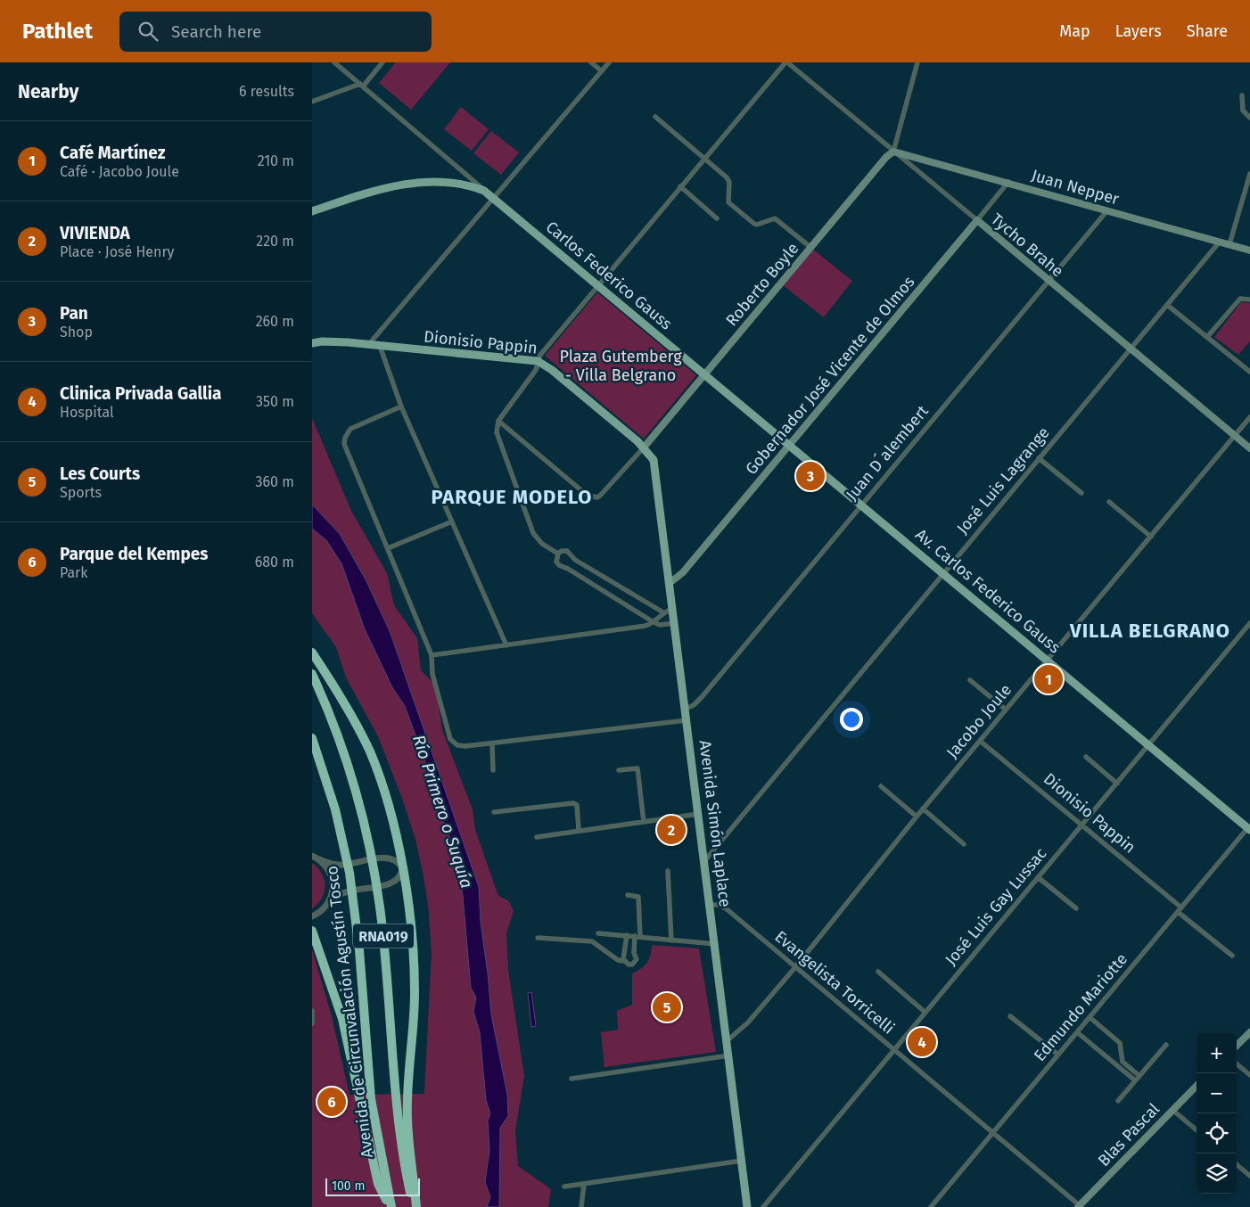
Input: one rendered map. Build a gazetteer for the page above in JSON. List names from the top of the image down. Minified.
{"streets":{"highway":["RNA019","Avenida de Circunvalación Agustín Tosco"],"main road":["Juan Nepper","Tycho Brahe","Carlos Federico Gauss","Roberto Boyle","Dionisio Pappin","Gobernador José Vicente de Olmos","Av. Carlos Federico Gauss","Avenida Simón Laplace","Blas Pascal"],"street":["Juan D´alembert","José Luis Lagrange","Jacobo Joule","José Luis Gay Lussac","Evangelista Torricelli","Edmundo Mariotte"]},"crossings":[["Juan Nepper","Tycho Brahe"],["Juan Nepper","Roberto Boyle"],["Juan Nepper","Gobernador José Vicente de Olmos"],["Juan Nepper","Juan D´alembert"],["Juan Nepper","José Luis Lagrange"],["Tycho Brahe","Roberto Boyle"],["Tycho Brahe","Gobernador José Vicente de Olmos"],["Tycho Brahe","Juan D´alembert"],["Tycho Brahe","José Luis Lagrange"],["Tycho Brahe","Jacobo Joule"],["Carlos Federico Gauss","Roberto Boyle"],["Carlos Federico Gauss","Gobernador José Vicente de Olmos"],["Carlos Federico Gauss","Av. Carlos Federico Gauss"],["Roberto Boyle","Dionisio Pappin"],["Roberto Boyle","Avenida Simón Laplace"],["Dionisio Pappin","Jacobo Joule"],["Dionisio Pappin","Avenida Simón Laplace"],["Dionisio Pappin","José Luis Gay Lussac"],["Dionisio Pappin","Edmundo Mariotte"],["Gobernador José Vicente de Olmos","Av. Carlos Federico Gauss"],["Gobernador José Vicente de Olmos","Avenida Simón Laplace"],["Juan D´alembert","Av. Carlos Federico Gauss"],["Juan D´alembert","Avenida Simón Laplace"],["José Luis Lagrange","Av. Carlos Federico Gauss"],["José Luis Lagrange","Avenida Simón Laplace"],["Av. Carlos Federico Gauss","Jacobo Joule"],["Av. Carlos Federico Gauss","José Luis Gay Lussac"],["Av. Carlos Federico Gauss","Edmundo Mariotte"],["Jacobo Joule","Avenida Simón Laplace"],["Jacobo Joule","Evangelista Torricelli"],["Avenida Simón Laplace","Evangelista Torricelli"],["José Luis Gay Lussac","Evangelista Torricelli"],["Evangelista Torricelli","Edmundo Mariotte"],["Evangelista Torricelli","Blas Pascal"]],"districts":["PARQUE MODELO","VILLA BELGRANO"],"water":["Río Primero o Suquía"],"parks":["Plaza Gutemberg - Villa Belgrano"],"scale_bar":"100 m","page":{"header":"Pathlet","search":"Search here","nav":["Map","Layers","Share"],"heading":["Nearby","6 results"],"list":[{"mark":"1","name":"Café Martínez","note":"Café · Jacobo Joule","value":"210 m"},{"mark":"2","name":"VIVIENDA","note":"Place · José Henry","value":"220 m"},{"mark":"3","name":"Pan","note":"Shop","value":"260 m"},{"mark":"4","name":"Clinica Privada Gallia","note":"Hospital","value":"350 m"},{"mark":"5","name":"Les Courts","note":"Sports","value":"360 m"},{"mark":"6","name":"Parque del Kempes","note":"Park","value":"680 m"}],"pins":["3","1","2","5","4","6"],"map_buttons":["+","−"],"scale":"100 m"}}
